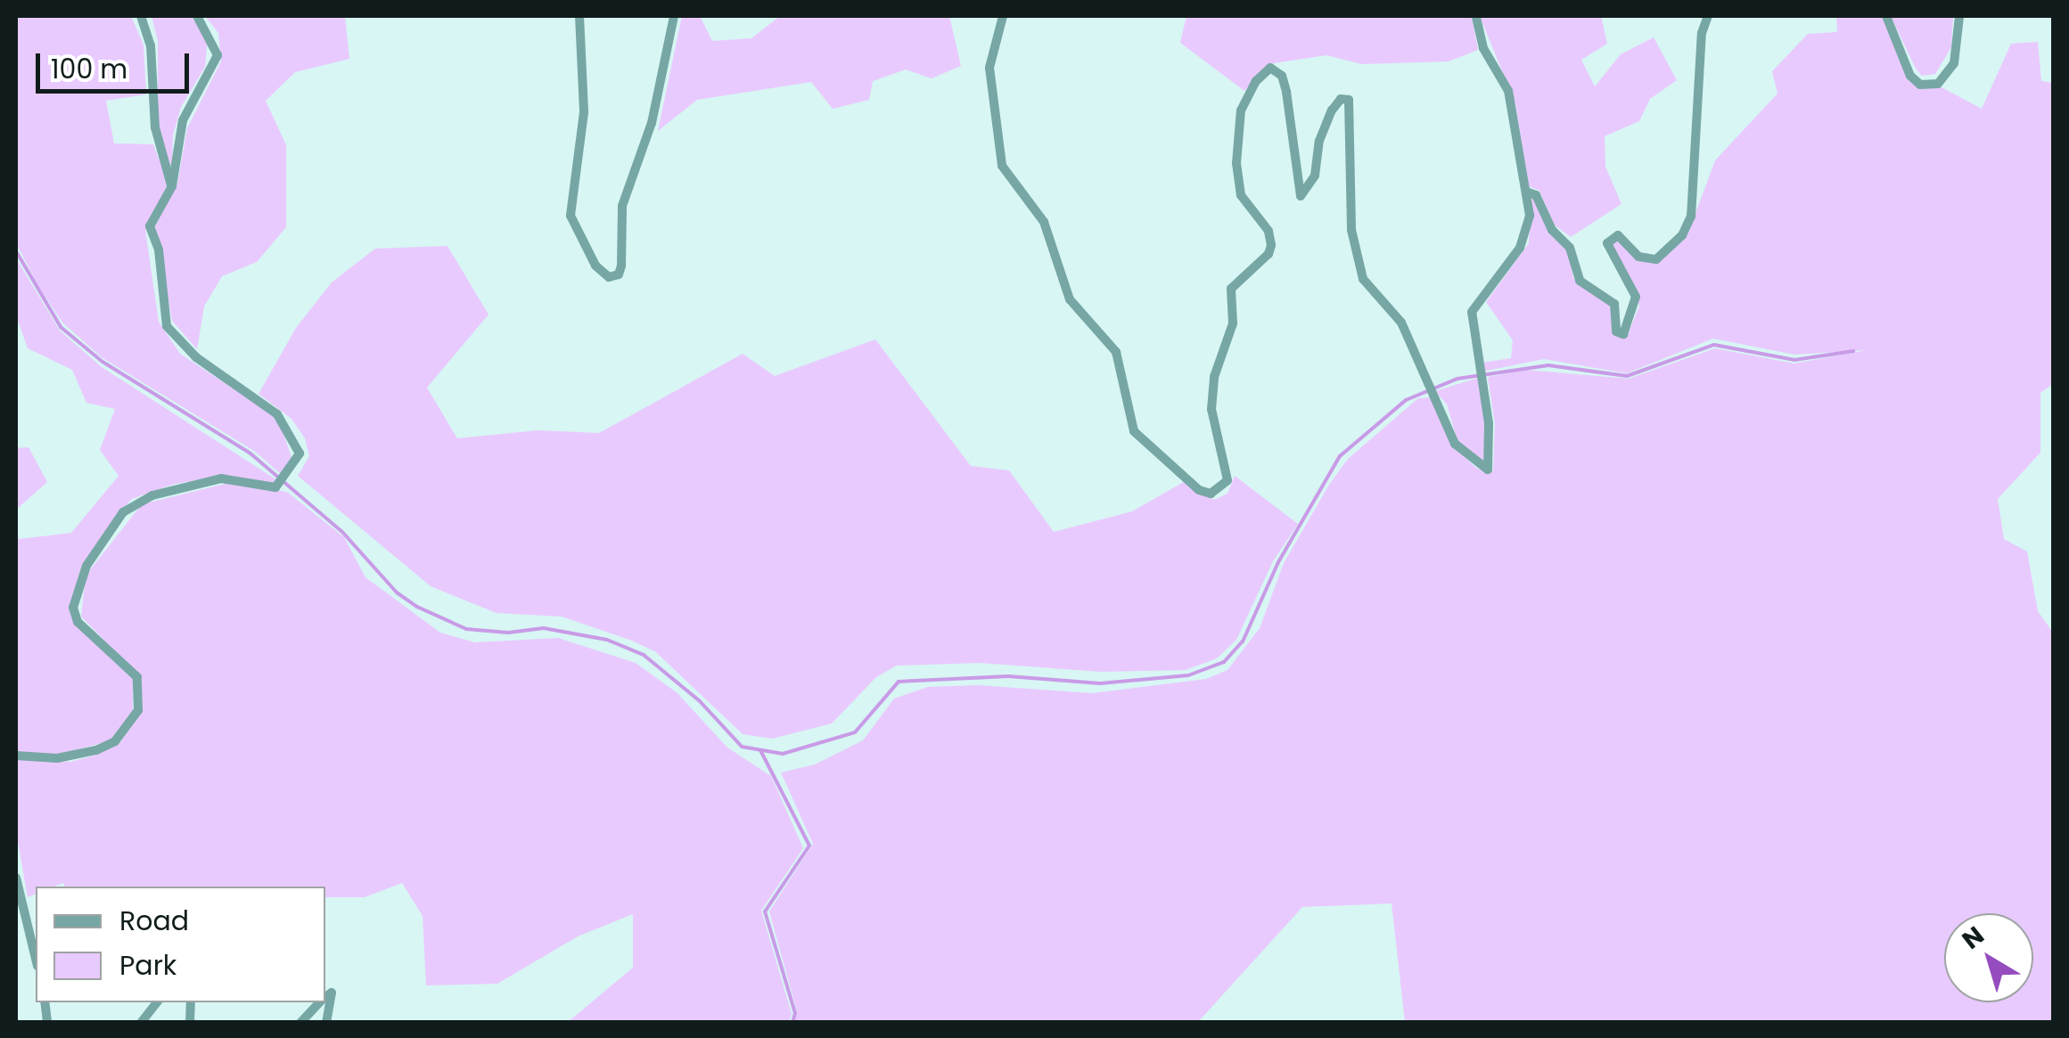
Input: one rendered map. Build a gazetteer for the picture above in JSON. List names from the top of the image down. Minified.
{"legend":["Road","Park"],"scale_bar":"100 m","north":"top left"}
